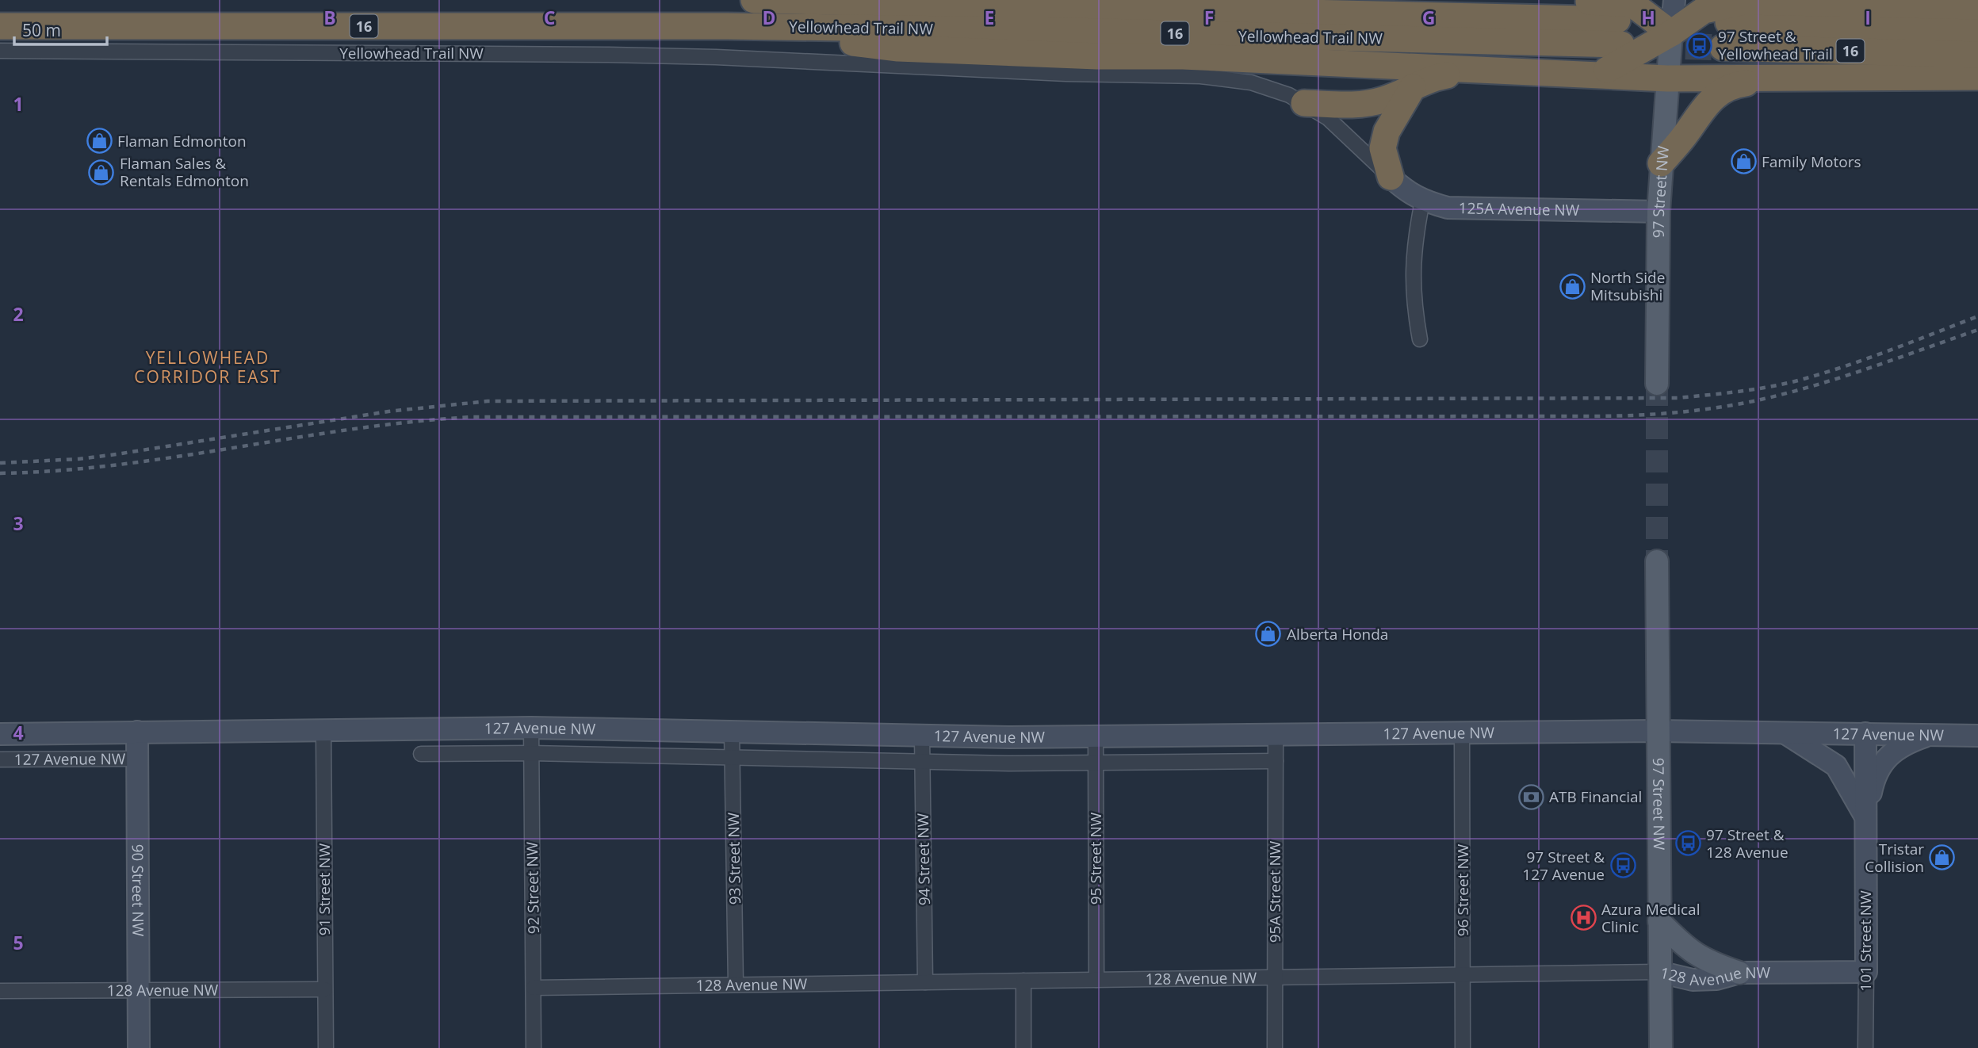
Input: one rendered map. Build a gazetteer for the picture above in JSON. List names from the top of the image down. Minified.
{"streets":{"highway":["16","Yellowhead Trail NW"],"main road":["97 Street NW","125A Avenue NW","127 Avenue NW","90 Street NW","101 Street NW","128 Avenue NW"],"street":["93 Street NW","95 Street NW","94 Street NW","92 Street NW","91 Street NW","96 Street NW","95A Street NW"]},"crossings":[["Yellowhead Trail NW","125A Avenue NW"],["97 Street NW","125A Avenue NW"],["97 Street NW","127 Avenue NW"],["97 Street NW","128 Avenue NW"],["127 Avenue NW","93 Street NW"],["127 Avenue NW","95 Street NW"],["127 Avenue NW","94 Street NW"],["127 Avenue NW","92 Street NW"],["127 Avenue NW","91 Street NW"],["127 Avenue NW","90 Street NW"],["127 Avenue NW","96 Street NW"],["127 Avenue NW","95A Street NW"],["127 Avenue NW","101 Street NW"],["93 Street NW","128 Avenue NW"],["95 Street NW","128 Avenue NW"],["94 Street NW","128 Avenue NW"],["92 Street NW","128 Avenue NW"],["91 Street NW","128 Avenue NW"],["90 Street NW","128 Avenue NW"],["96 Street NW","128 Avenue NW"],["95A Street NW","128 Avenue NW"],["101 Street NW","128 Avenue NW"]],"districts":["YELLOWHEAD CORRIDOR EAST"],"places":{"bus stop":["97 Street & Yellowhead Trail","97 Street & 128 Avenue","97 Street & 127 Avenue"],"shop":["Flaman Edmonton","Family Motors","Flaman Sales & Rentals Edmonton","North Side Mitsubishi","Alberta Honda","Tristar Collision"],"bank":["ATB Financial"],"hospital":["Azura Medical Clinic"]},"scale_bar":"50 m","grid":{"columns":["B","C","D","E","F","G","H","I"],"rows":["1","2","3","4","5"]}}
